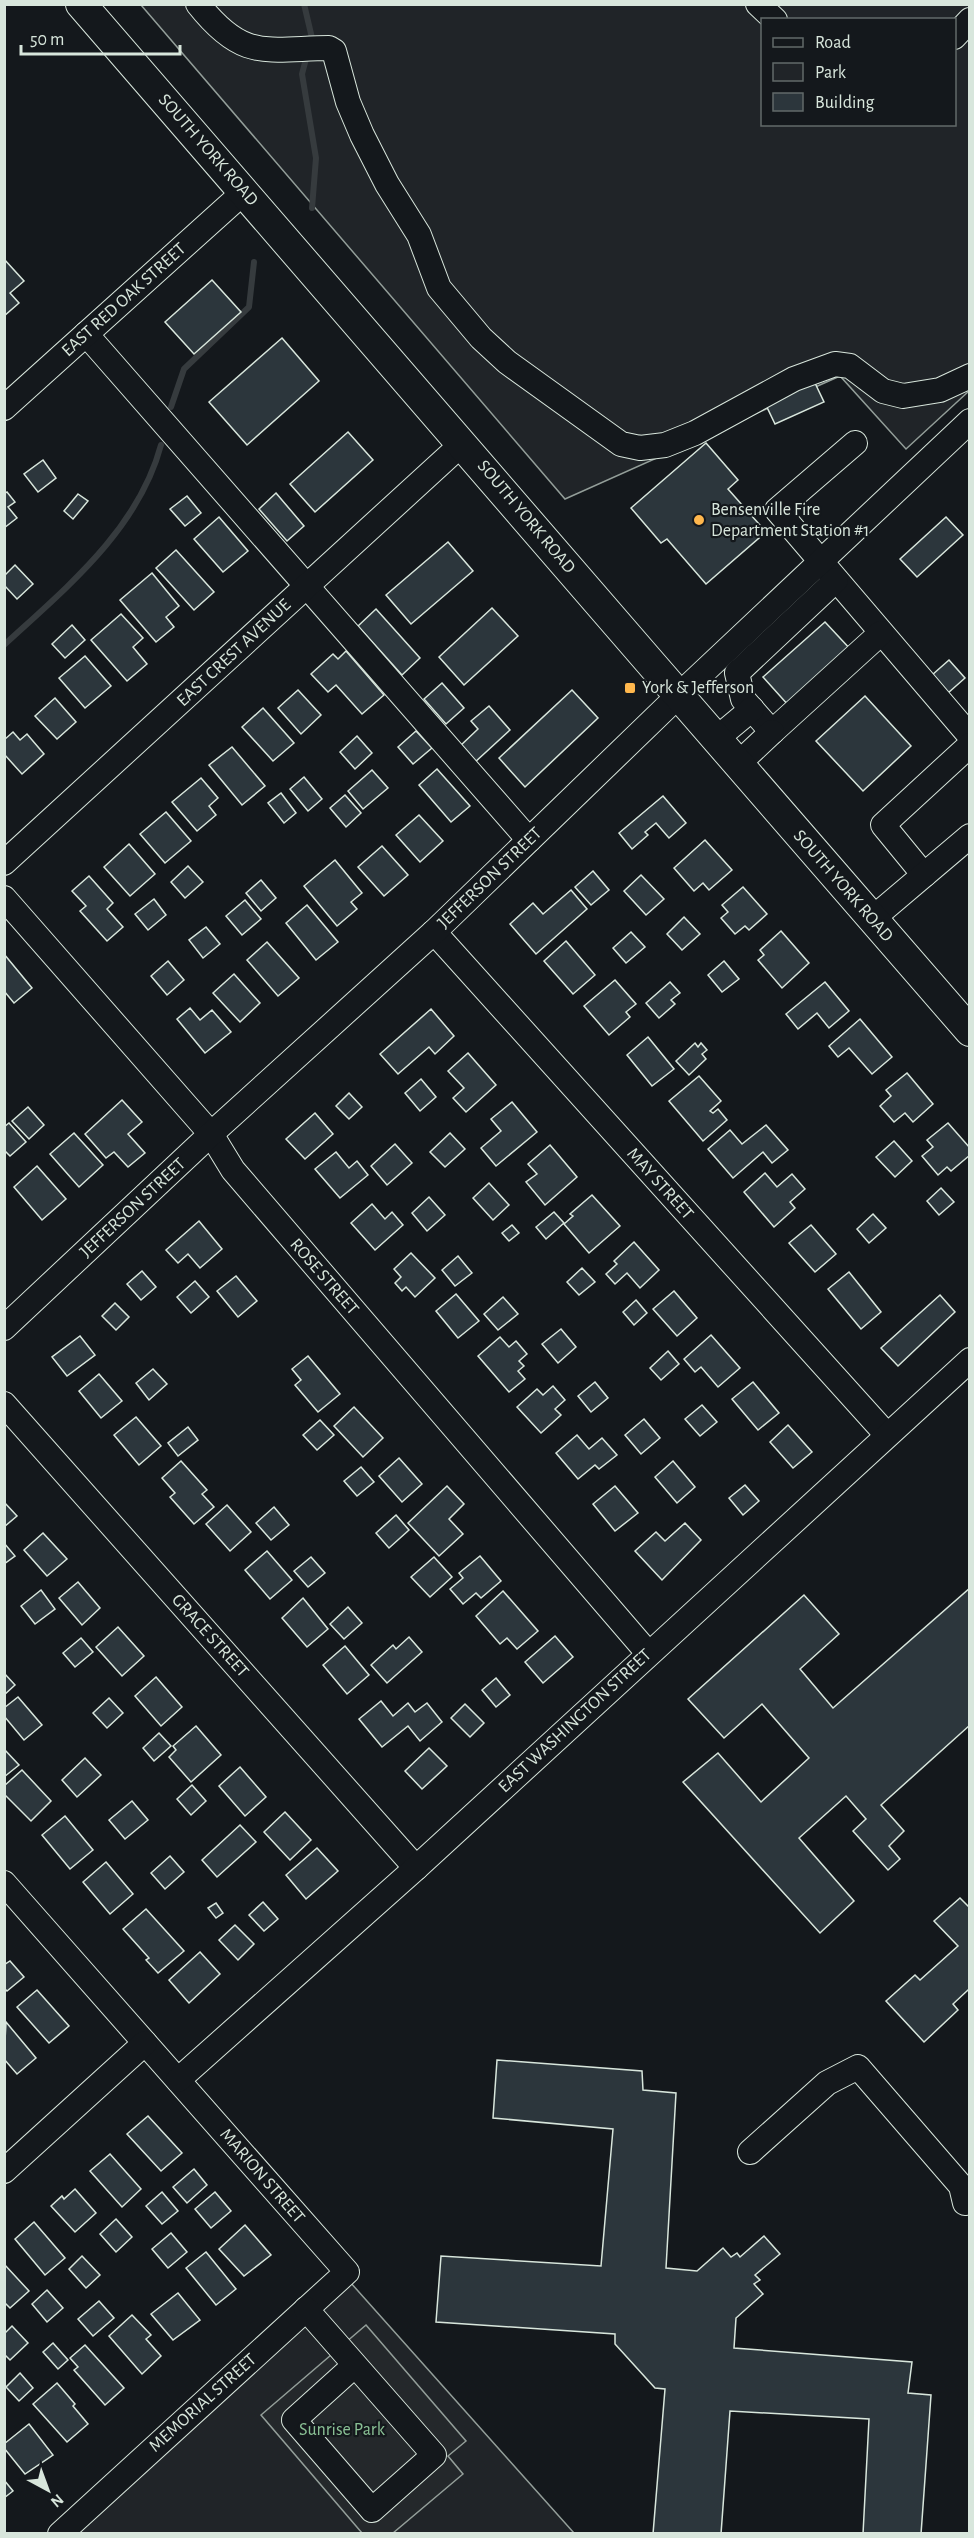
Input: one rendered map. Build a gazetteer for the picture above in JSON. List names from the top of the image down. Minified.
{"streets":{"main road":["SOUTH YORK ROAD"],"street":["EAST RED OAK STREET","EAST CREST AVENUE","JEFFERSON STREET","MAY STREET","ROSE STREET","GRACE STREET","EAST WASHINGTON STREET","MARION STREET","MEMORIAL STREET"]},"crossings":[["SOUTH YORK ROAD","EAST RED OAK STREET"],["SOUTH YORK ROAD","EAST CREST AVENUE"],["SOUTH YORK ROAD","JEFFERSON STREET"],["JEFFERSON STREET","MAY STREET"],["JEFFERSON STREET","ROSE STREET"],["MAY STREET","EAST WASHINGTON STREET"],["ROSE STREET","EAST WASHINGTON STREET"],["GRACE STREET","EAST WASHINGTON STREET"],["EAST WASHINGTON STREET","MARION STREET"],["MARION STREET","MEMORIAL STREET"]],"parks":["Sunrise Park"],"places":{"other":["Bensenville Fire Department Station #1"],"transit":["York & Jefferson"]},"legend":["Road","Park","Building"],"scale_bar":"50 m","north":"bottom right"}
